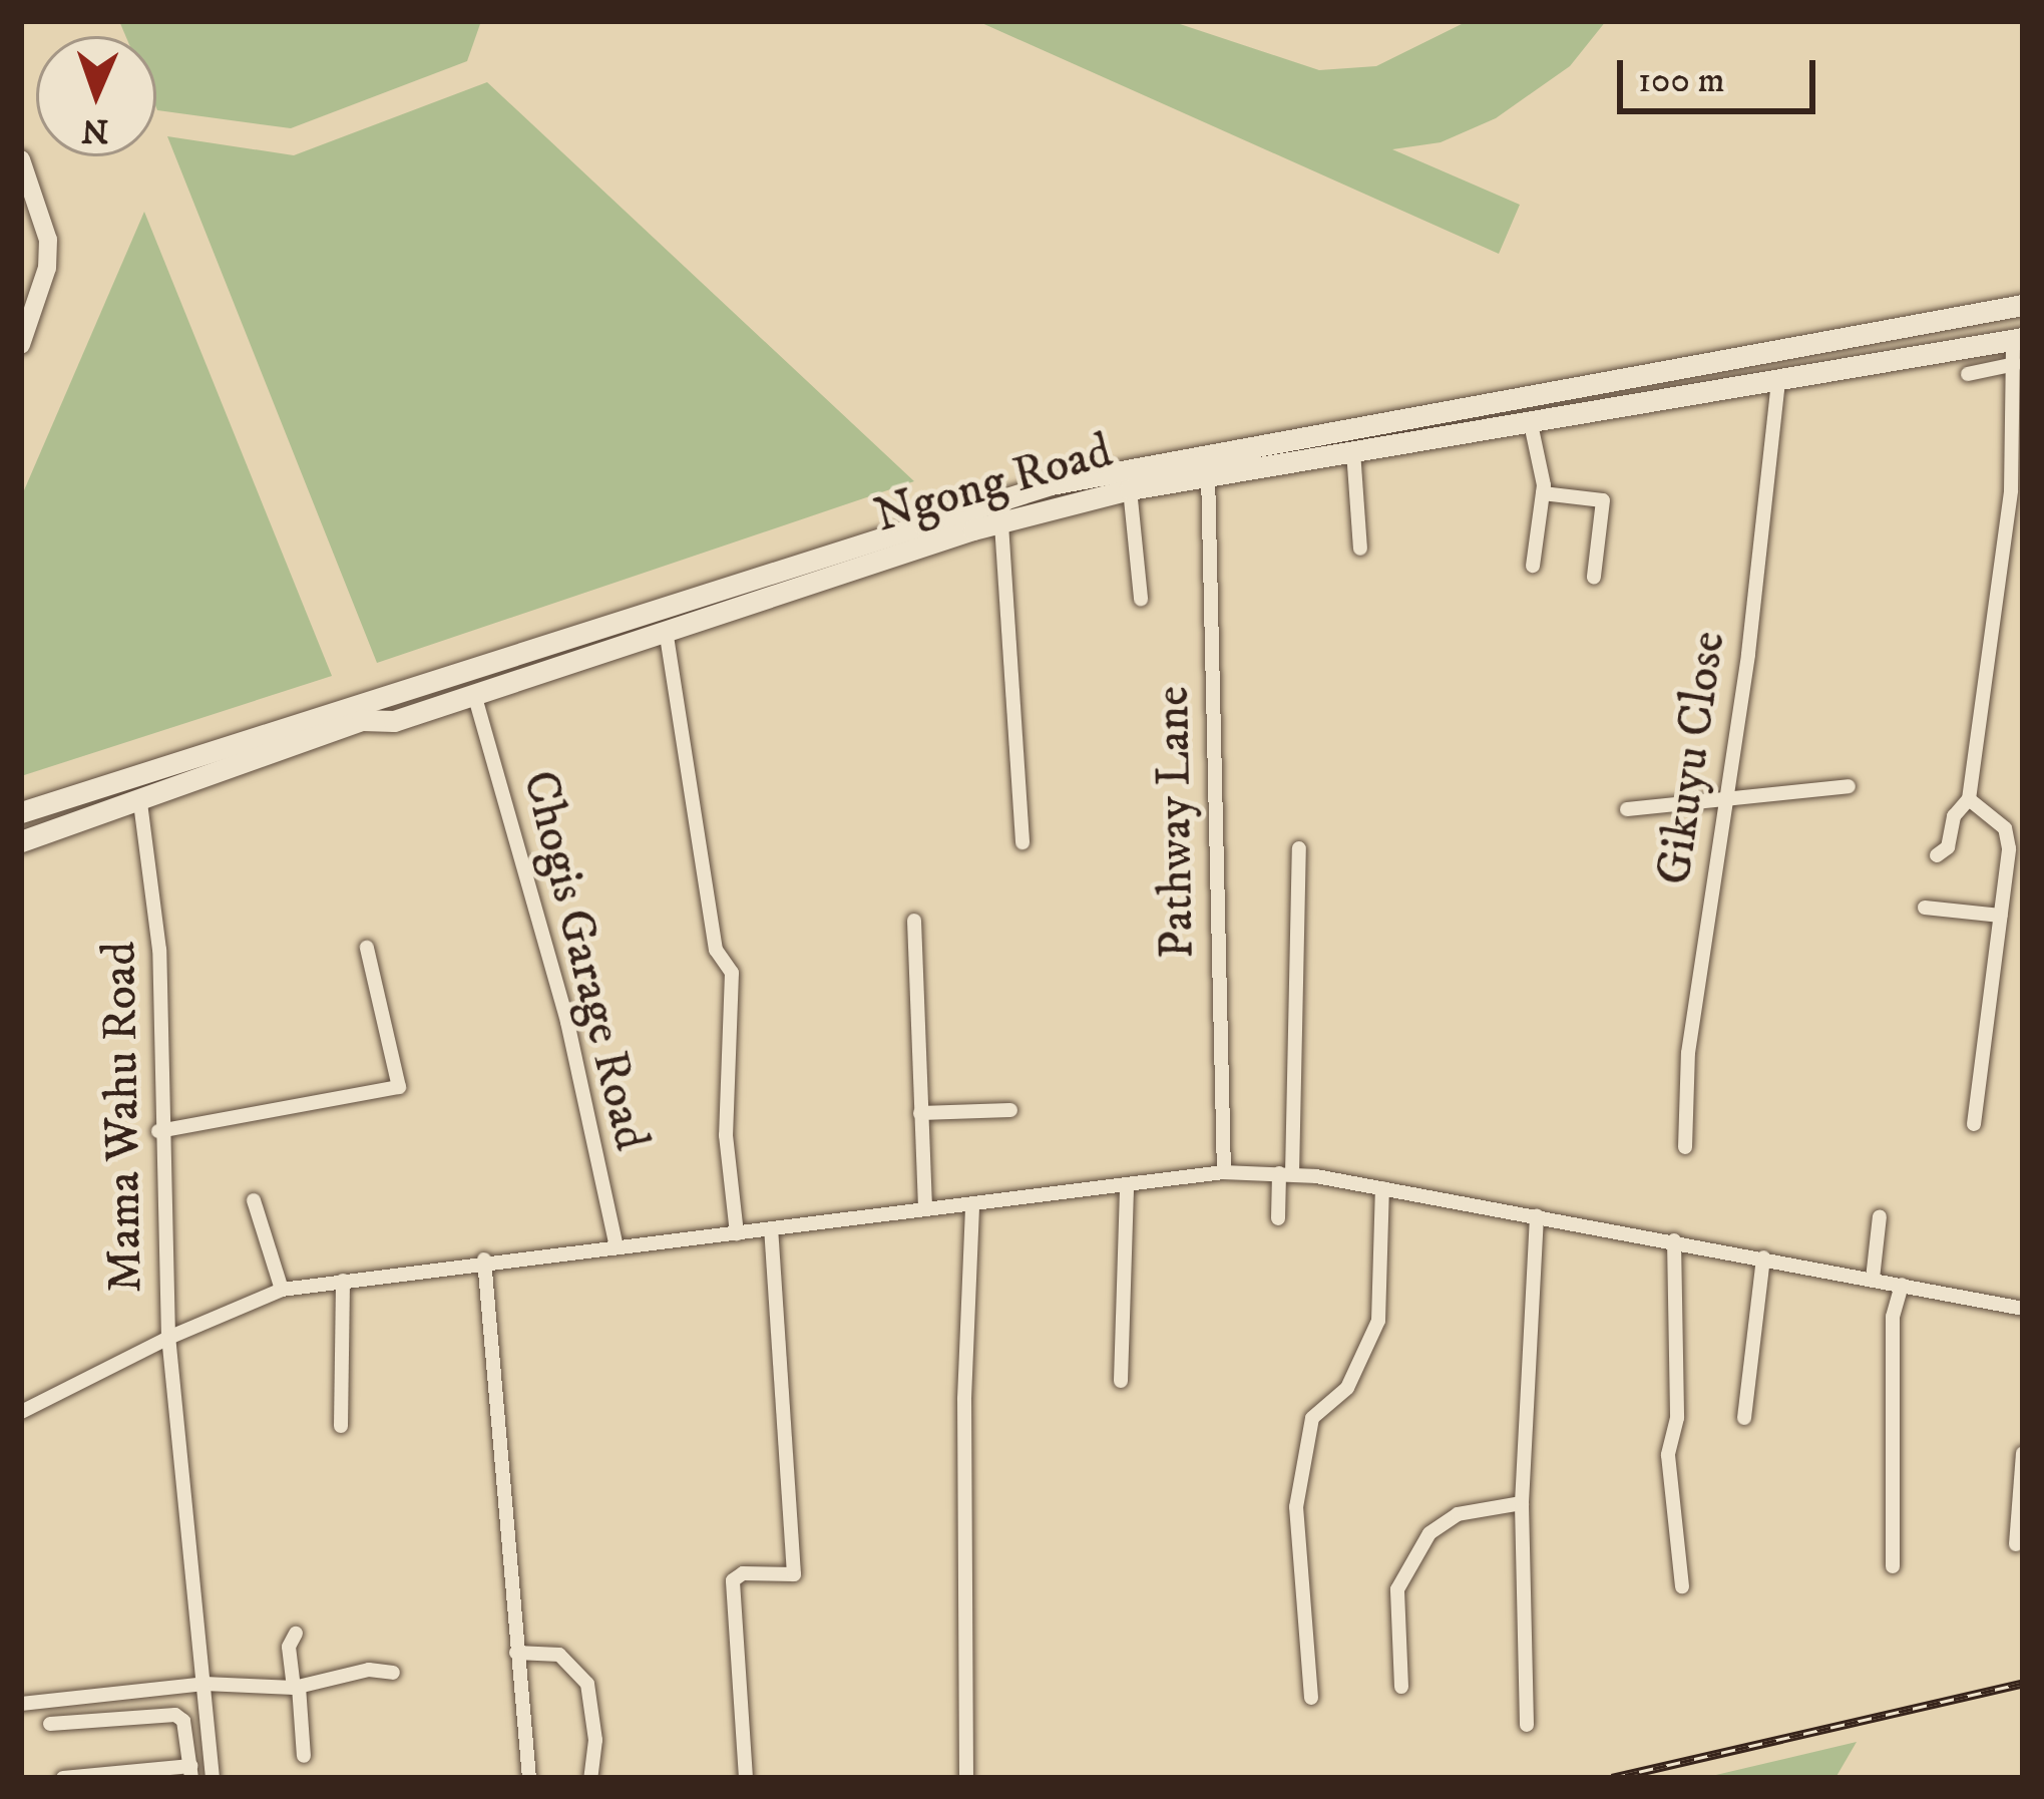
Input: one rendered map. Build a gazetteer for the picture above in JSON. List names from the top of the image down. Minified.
{"streets":{"main road":["Ngong Road"],"street":["Gikuyu Close","Pathway Lane","Chogis Garage Road","Mama Wahu Road"]},"crossings":[["Ngong Road","Gikuyu Close"],["Ngong Road","Pathway Lane"],["Ngong Road","Chogis Garage Road"],["Ngong Road","Mama Wahu Road"]],"scale_bar":"100 m","north":"bottom"}
